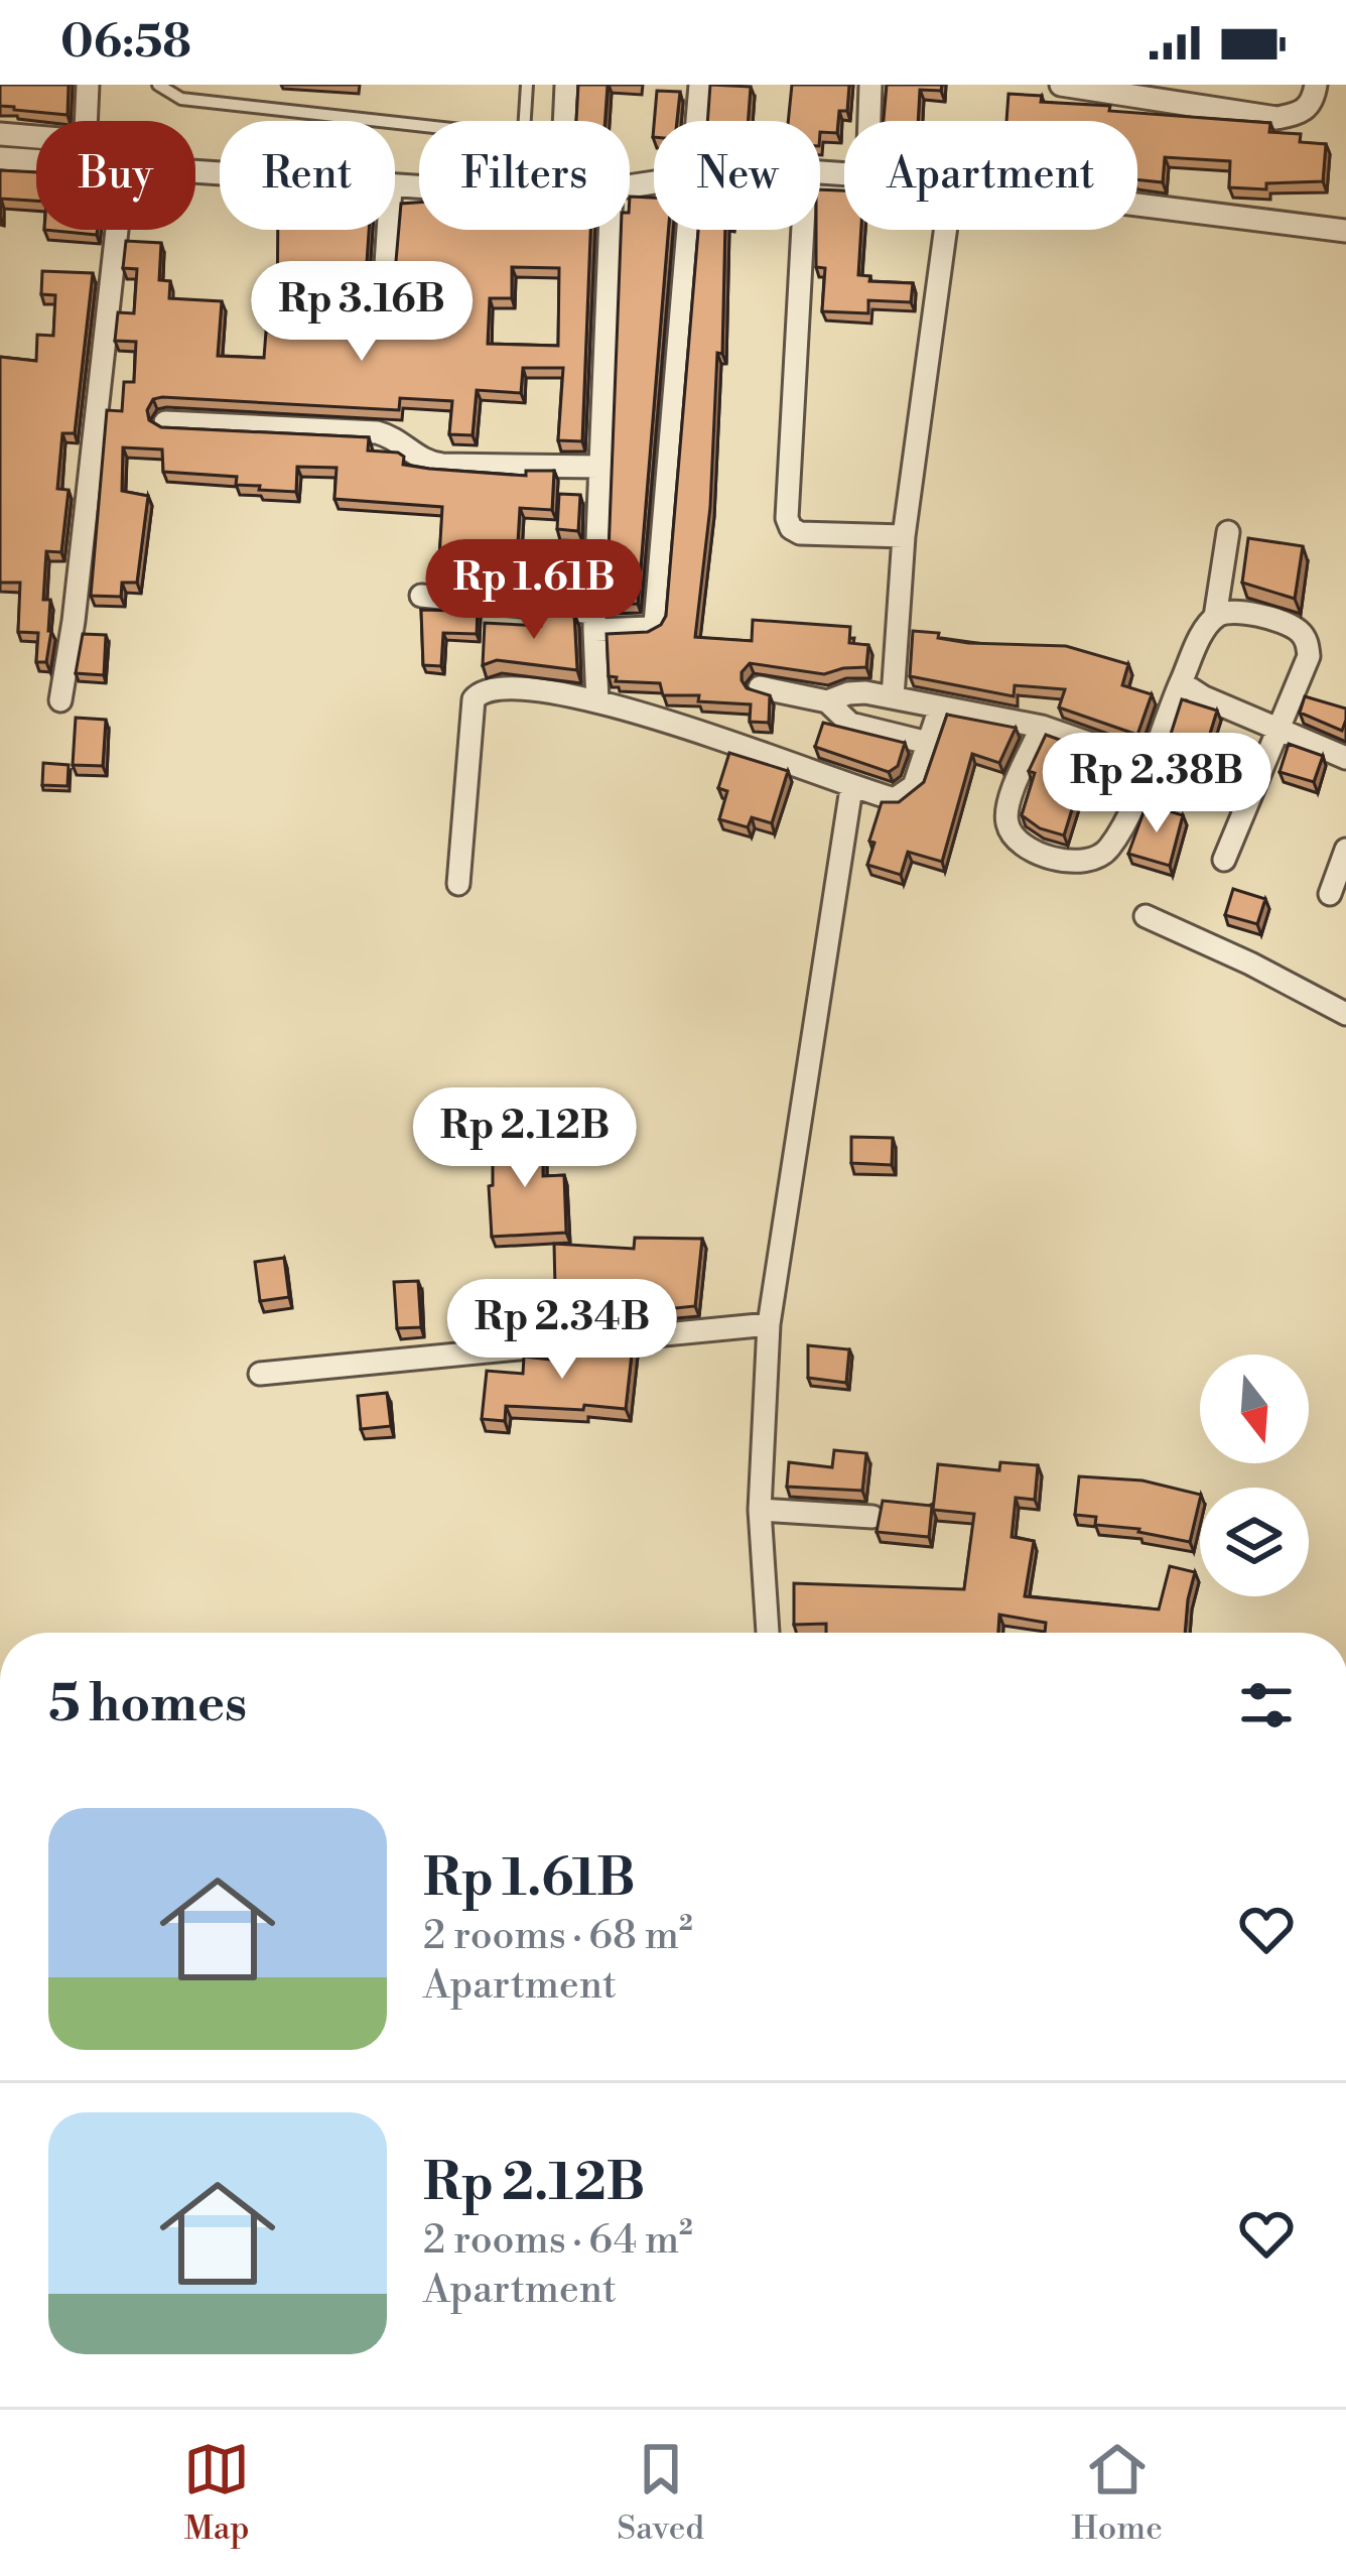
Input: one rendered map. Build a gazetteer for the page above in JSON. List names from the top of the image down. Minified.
{"north":"bottom","page":{"status":"06:58","chip":["Buy","Rent","Filters","New","Apartment"],"price":["Rp 3.16B","Rp 1.61B","Rp 2.38B","Rp 2.12B","Rp 2.34B"],"heading":"5 homes","list":[{"name":"Rp 1.61B","note":"2 rooms · 68 m² · Apartment"},{"name":"Rp 2.12B","note":"2 rooms · 64 m² · Apartment"}],"tabs":["Map","Saved","Home"]}}
